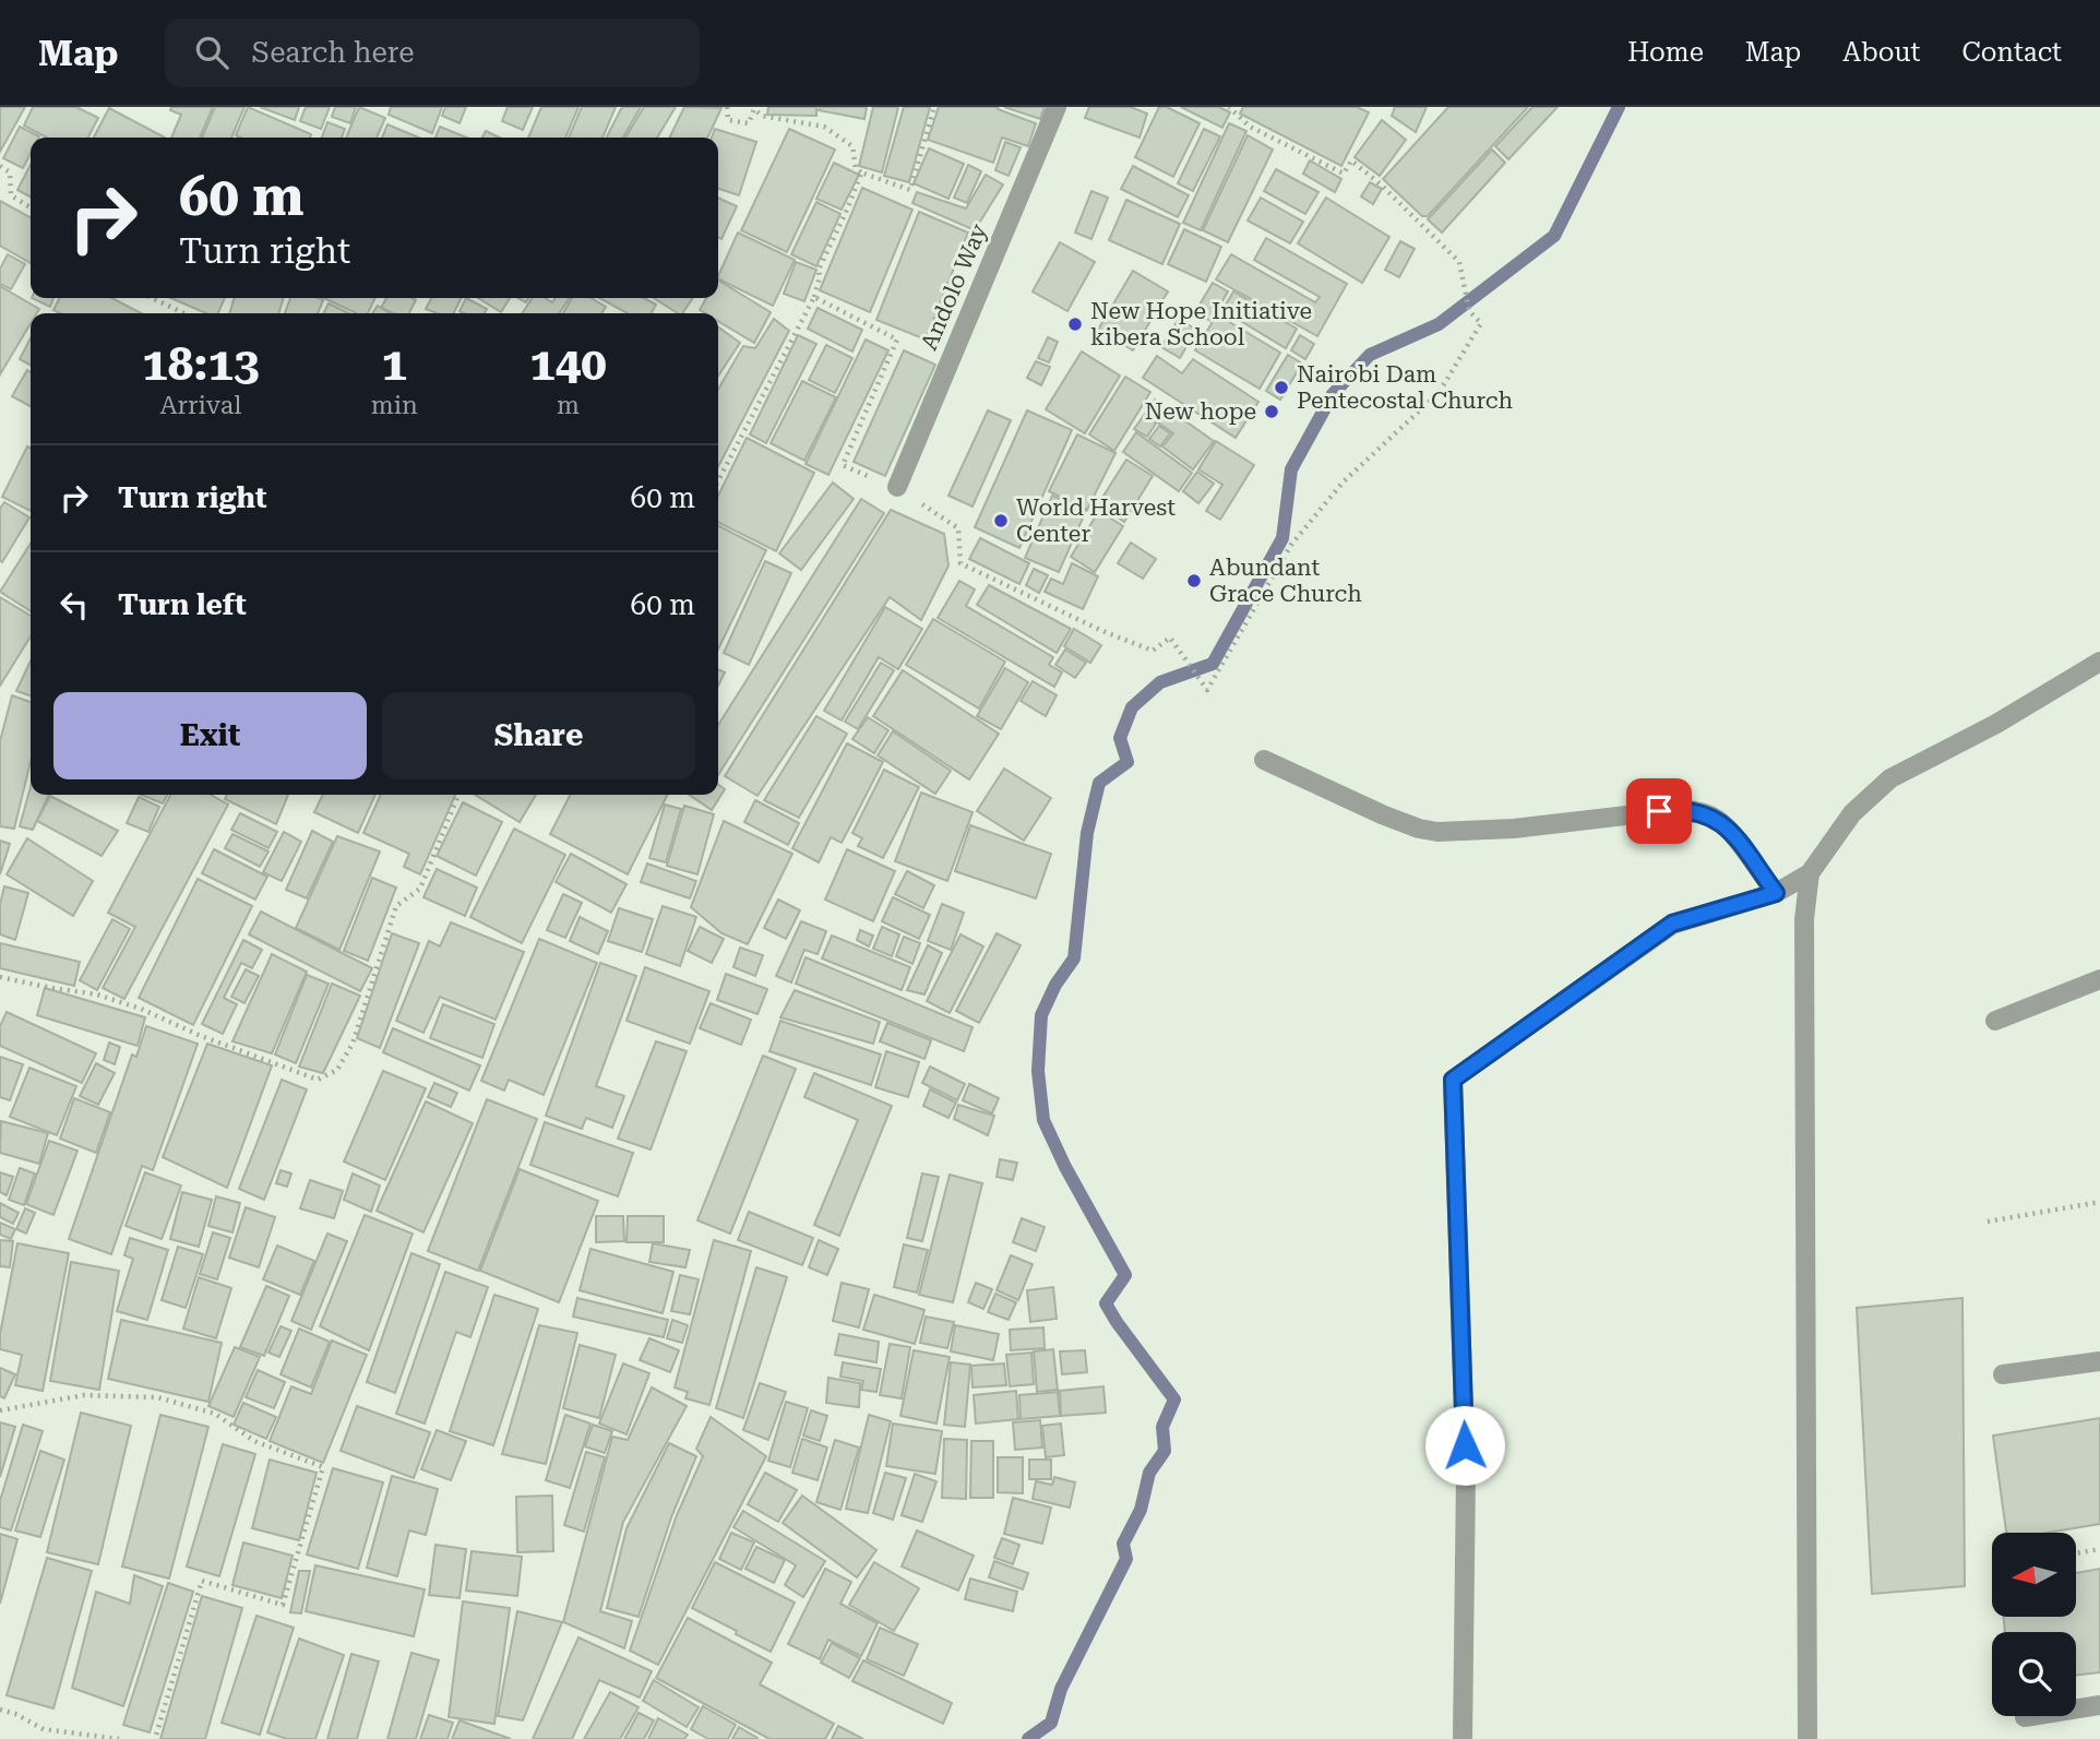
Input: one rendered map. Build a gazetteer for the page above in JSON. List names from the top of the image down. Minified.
{"streets":{"street":["Andolo Way"]},"places":["New Hope Initiative kibera School","Nairobi Dam Pentecostal Church","New hope","World Harvest Center","Abundant Grace Church"],"north":"left","page":{"header":"Map","search":"Search here","nav":["Home","Map","About","Contact"],"turn":["60 m","Turn right"],"eta":["18:13","Arrival","1","min","140","m"],"list":[{"name":"Turn right","value":"60 m"},{"name":"Turn left","value":"60 m"}],"buttons":["Exit","Share"]}}
